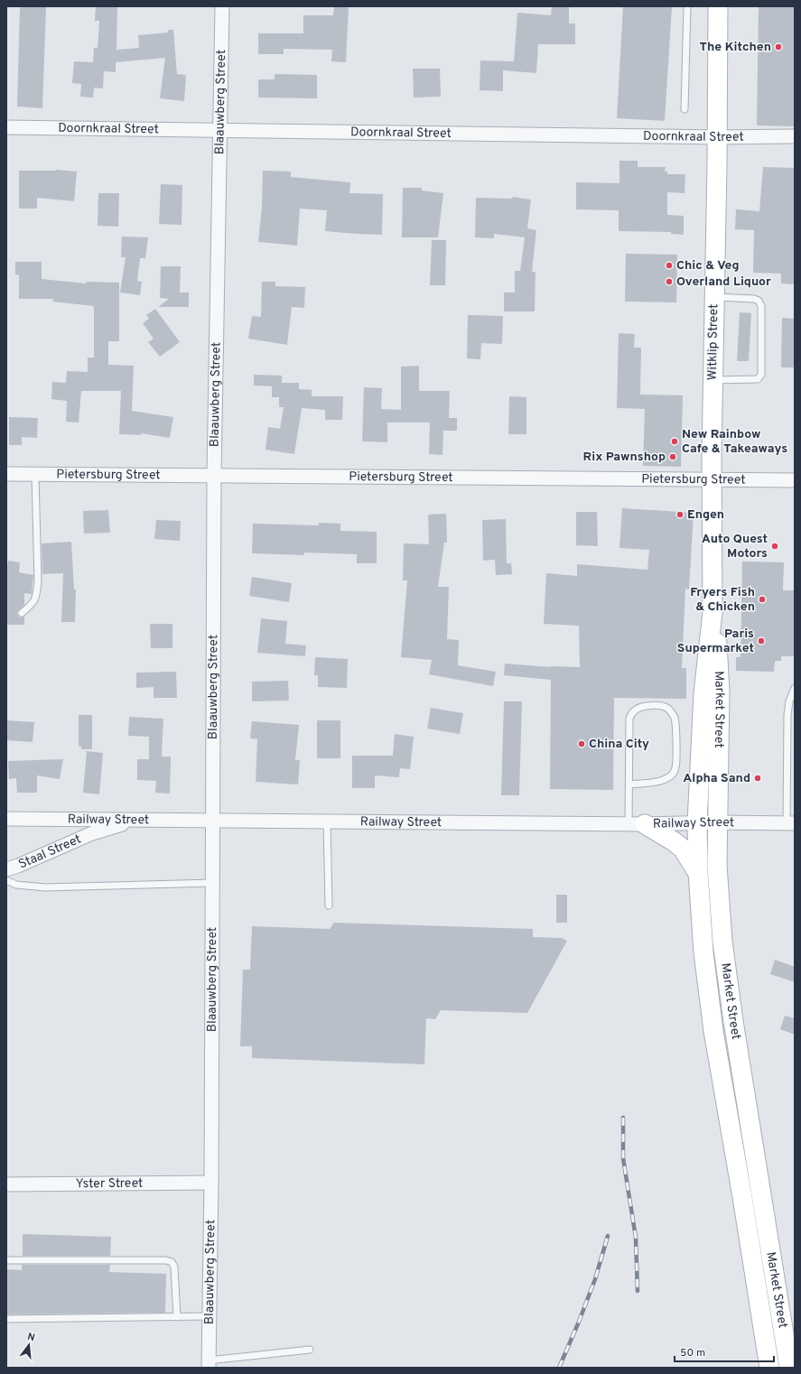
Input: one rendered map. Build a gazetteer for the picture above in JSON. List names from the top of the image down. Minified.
{"streets":{"main road":["Witklip Street","Market Street"],"street":["Blaauwberg Street","Doornkraal Street","Pietersburg Street","Railway Street","Staal Street","Yster Street"]},"crossings":[["Blaauwberg Street","Doornkraal Street"],["Blaauwberg Street","Pietersburg Street"],["Blaauwberg Street","Railway Street"],["Blaauwberg Street","Yster Street"],["Doornkraal Street","Witklip Street"],["Witklip Street","Pietersburg Street"],["Witklip Street","Market Street"],["Market Street","Railway Street"],["Railway Street","Staal Street"]],"places":["The Kitchen","Chic & Veg","Overland Liquor","New Rainbow Cafe & Takeaways","Rix Pawnshop","Engen","Auto Quest Motors","Fryers Fish & Chicken","Paris Supermarket","China City","Alpha Sand"],"scale_bar":"50 m","north":"top"}
